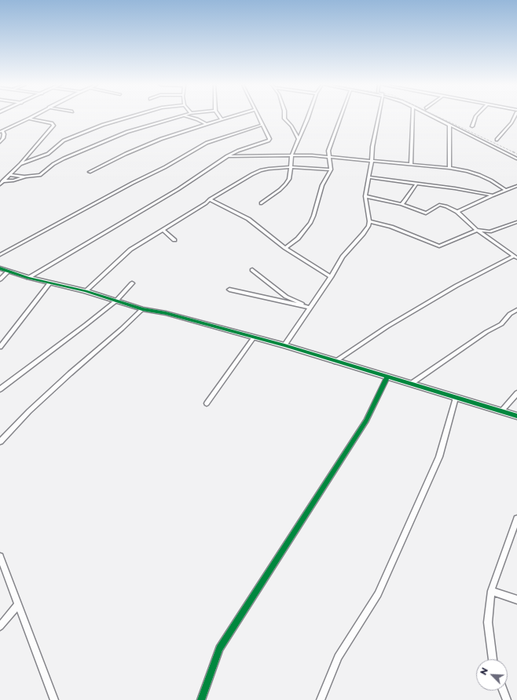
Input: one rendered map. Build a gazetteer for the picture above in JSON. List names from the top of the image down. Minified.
{"north":"top left"}
